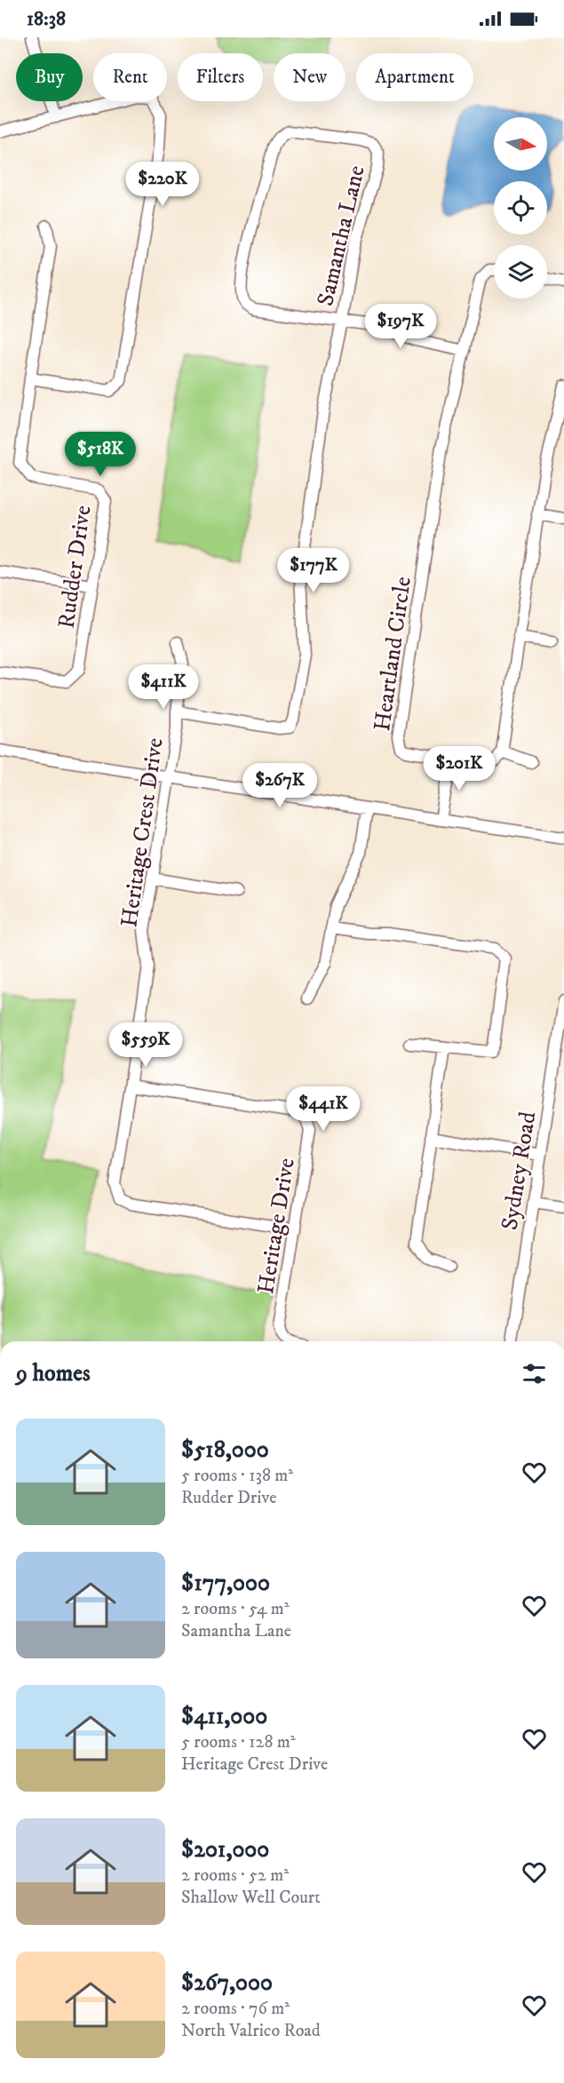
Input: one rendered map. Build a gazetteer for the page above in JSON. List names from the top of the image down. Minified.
{"streets":{"street":["Samantha Lane","Rudder Drive","Heartland Circle","Heritage Crest Drive","Sydney Road","Heritage Drive"]},"crossings":[["Samantha Lane","Heartland Circle"],["Samantha Lane","Heritage Crest Drive"],["Heritage Crest Drive","Heritage Drive"]],"north":"right","page":{"status":"18:38","chip":["Buy","Rent","Filters","New","Apartment"],"price":["$220K","$197K","$518K","$177K","$411K","$201K","$267K","$559K","$441K"],"heading":"9 homes","list":[{"name":"$518,000","note":"5 rooms · 138 m² · Rudder Drive"},{"name":"$177,000","note":"2 rooms · 54 m² · Samantha Lane"},{"name":"$411,000","note":"5 rooms · 128 m² · Heritage Crest Drive"},{"name":"$201,000","note":"2 rooms · 52 m² · Shallow Well Court"},{"name":"$267,000","note":"2 rooms · 76 m² · North Valrico Road"}]}}
